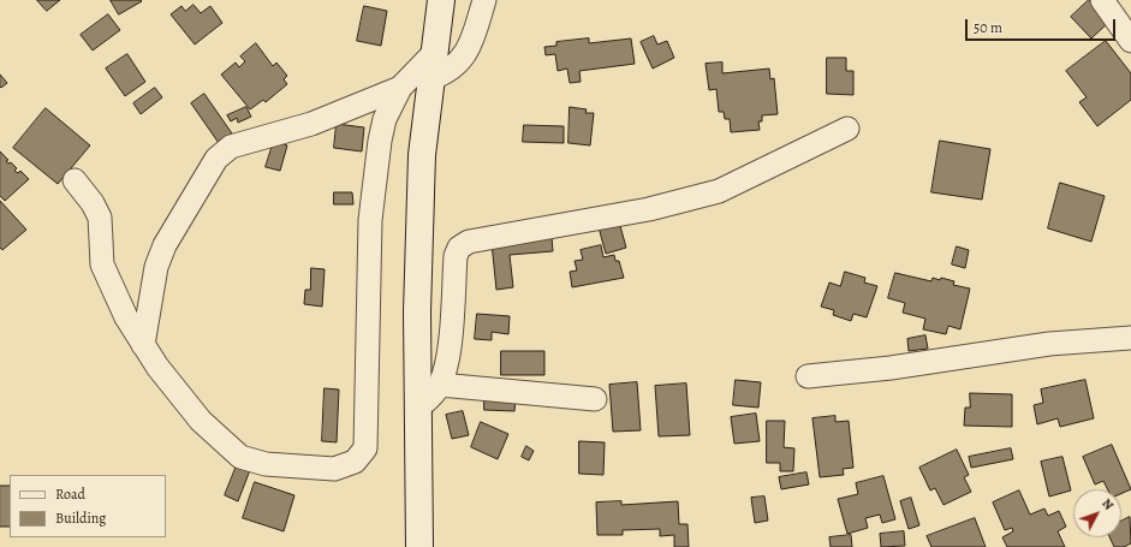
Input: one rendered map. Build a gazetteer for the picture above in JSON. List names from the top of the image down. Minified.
{"legend":["Road","Building"],"scale_bar":"50 m","north":"top right"}
